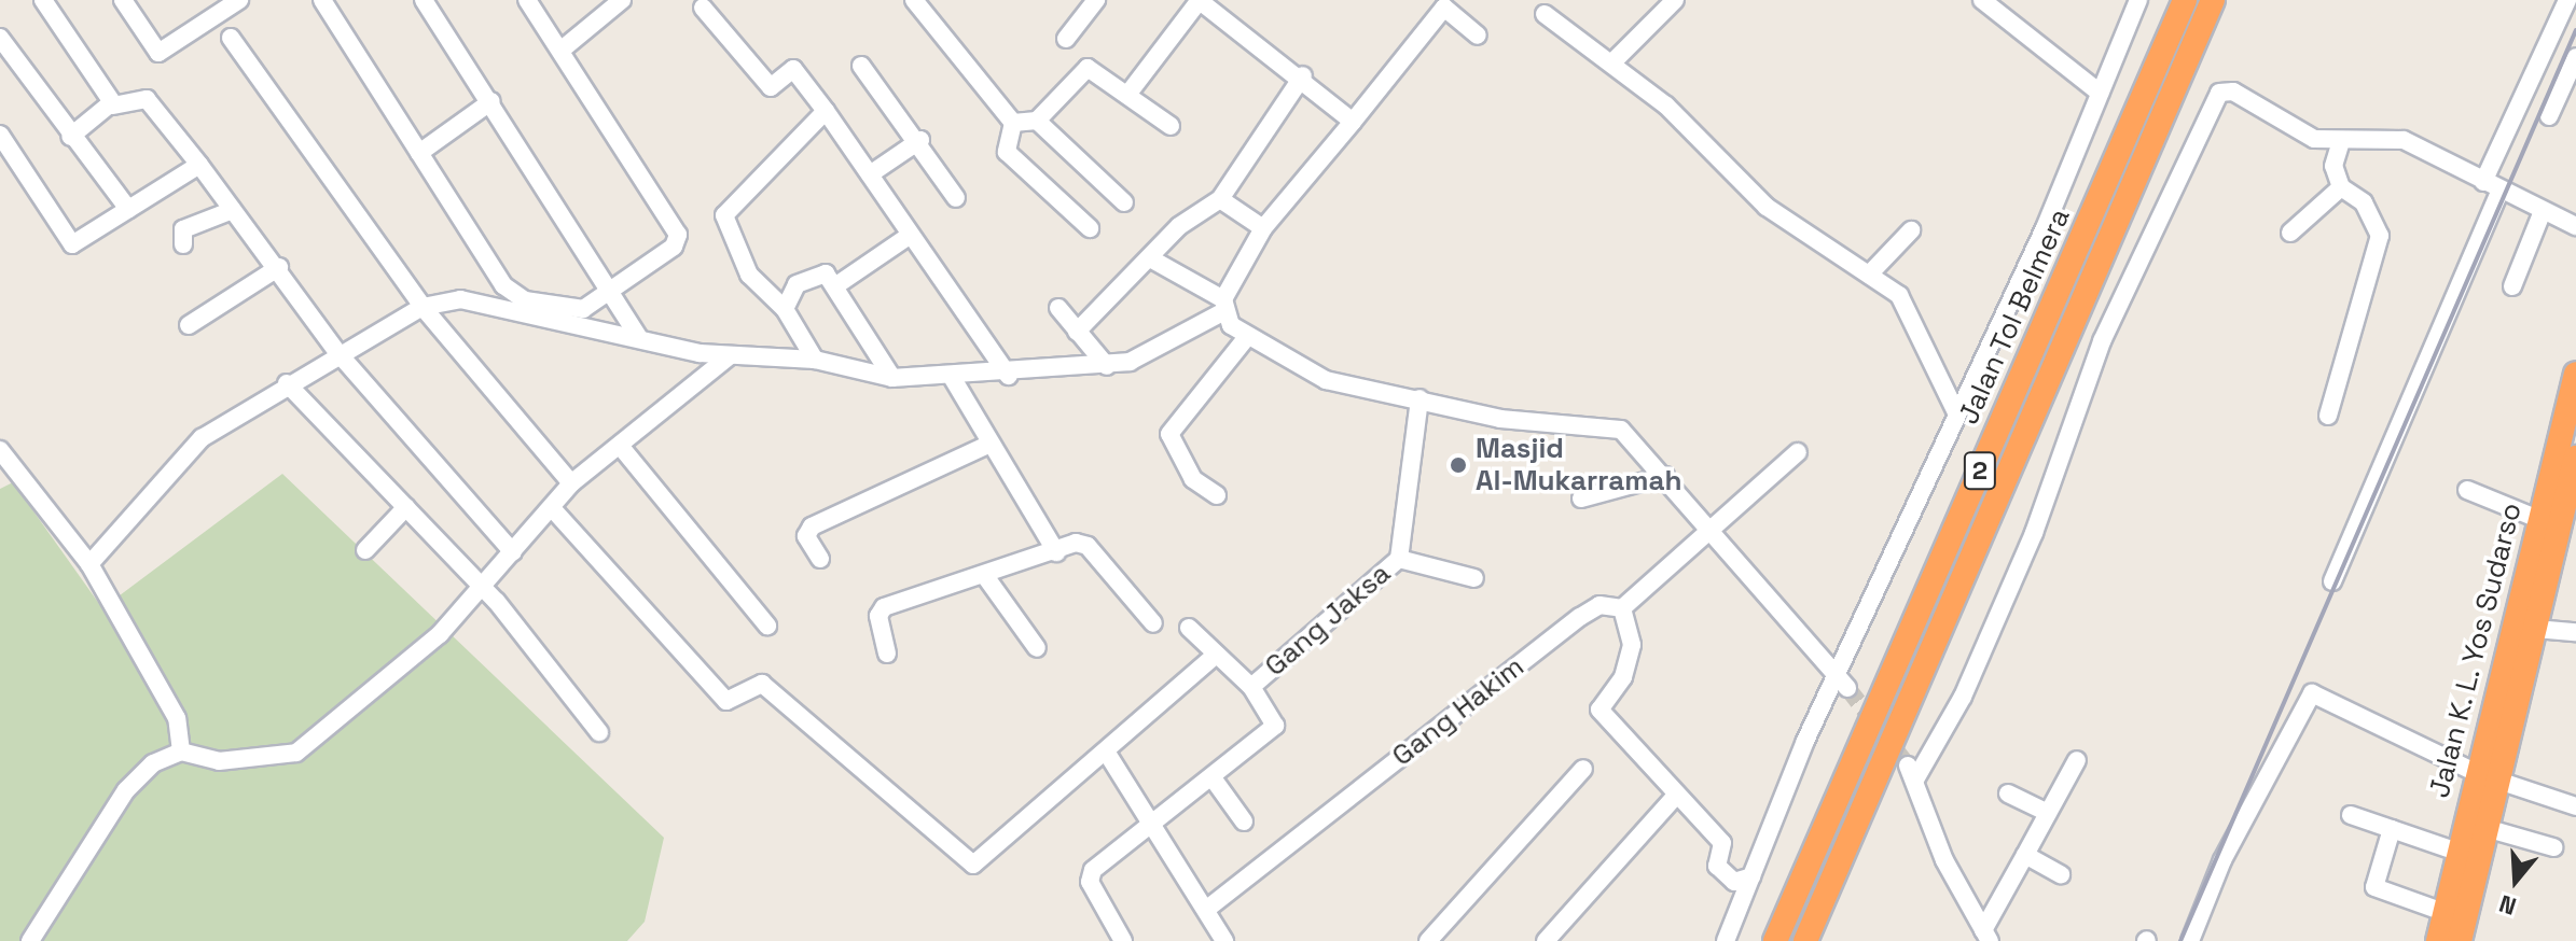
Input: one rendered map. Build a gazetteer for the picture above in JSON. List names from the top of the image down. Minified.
{"streets":{"highway":["Jalan Tol Belmera","2","Jalan K. L. Yos Sudarso"],"street":["Gang Jaksa","Gang Hakim"]},"places":["Masjid Al-Mukarramah"],"north":"bottom"}
